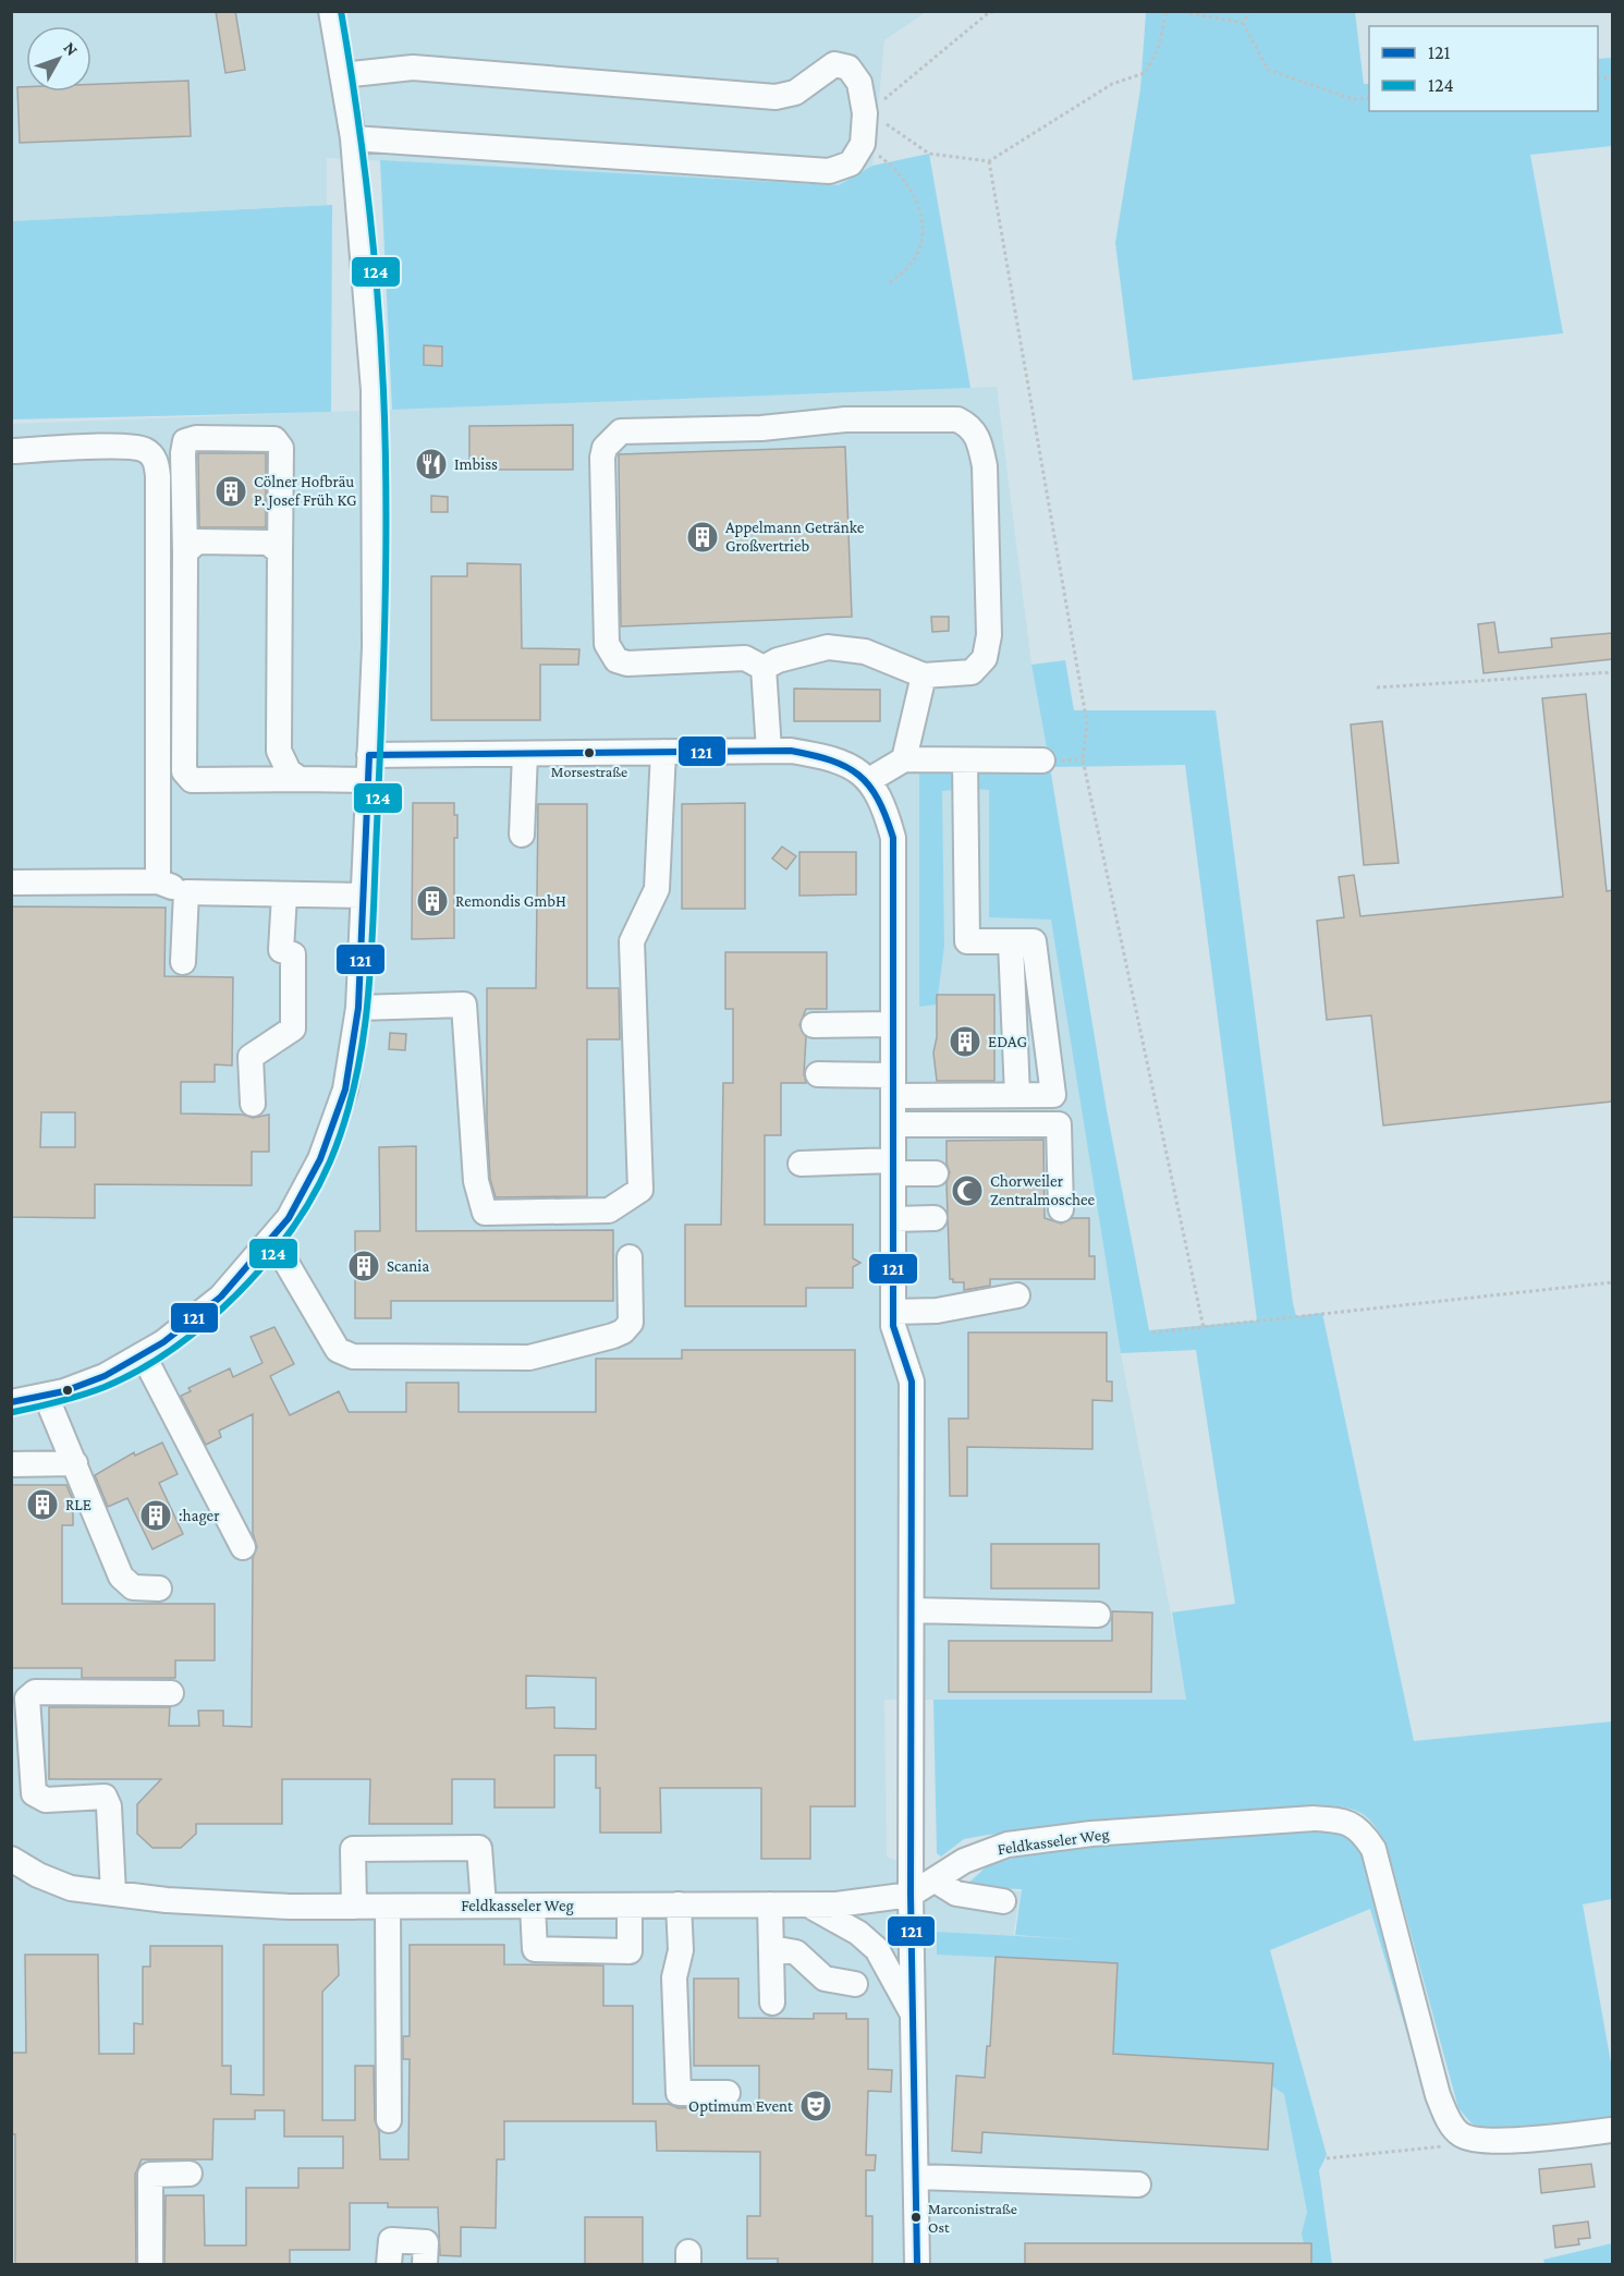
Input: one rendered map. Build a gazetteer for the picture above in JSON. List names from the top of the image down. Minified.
{"streets":{"street":["Feldkasseler Weg"]},"places":{"restaurant":["Imbiss"],"building":["Cölner Hofbräu P. Josef Früh KG","Appelmann Getränke Großvertrieb","Remondis GmbH","EDAG","Scania","RLE",":hager"],"other":["Morsestraße","Marconistraße Ost"],"mosque":["Chorweiler Zentralmoschee"],"theatre":["Optimum Event"]},"lines":["transit line 124","transit line 121"],"legend":["121","124"],"north":"top right"}
